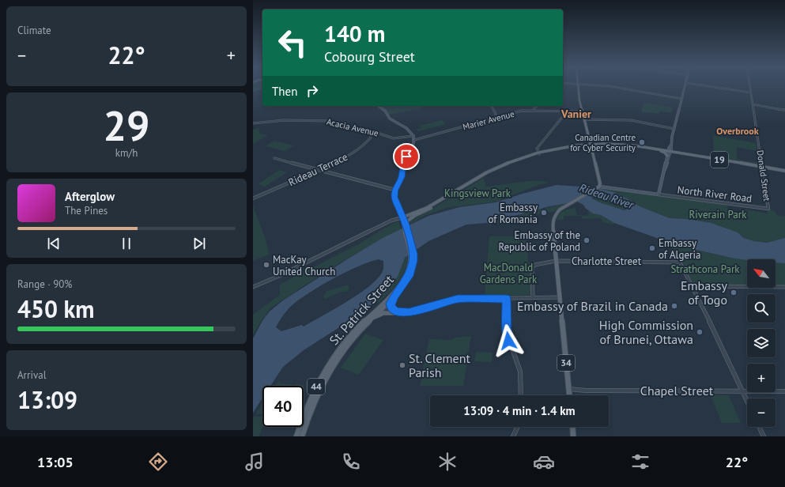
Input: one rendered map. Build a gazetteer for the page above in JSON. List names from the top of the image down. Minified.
{"streets":{"main road":["19","North River Road","St. Patrick Street","34","44"],"street":["Marier Avenue","Acacia Avenue","Rideau Terrace","Donald Street","Charlotte Street","Chapel Street"]},"crossings":[["Acacia Avenue","Rideau Terrace"],["19","Donald Street"],["19","St. Patrick Street"],["19","44"],["Donald Street","North River Road"],["North River Road","34"],["Charlotte Street","34"],["St. Patrick Street","44"],["34","Chapel Street"]],"districts":["Vanier","Overbrook"],"water":["Rideau River"],"parks":["Kingsview Park","Riverain Park","MacDonald Gardens Park","Strathcona Park"],"places":["Canadian Centre for Cyber Security","Embassy of Romania","Embassy of the Republic of Poland","Embassy of Algeria","MacKay United Church","Embassy of Togo","Embassy of Brazil in Canada","High Commission of Brunei, Ottawa","St. Clement Parish"],"north":"top left","page":{"tile":["Climate",["29","km/h"],["Range · 90%","450 km"],["Arrival","13:09"]],"turn":["140 m","Cobourg Street"],"heat":["−","22°","+"],"then":"Then","song":["Afterglow","The Pines"],"map_buttons":["+","−"],"limit":"40","trip":"13:09 · 4 min · 1.4 km","tabs":["13:05","22°"]}}
